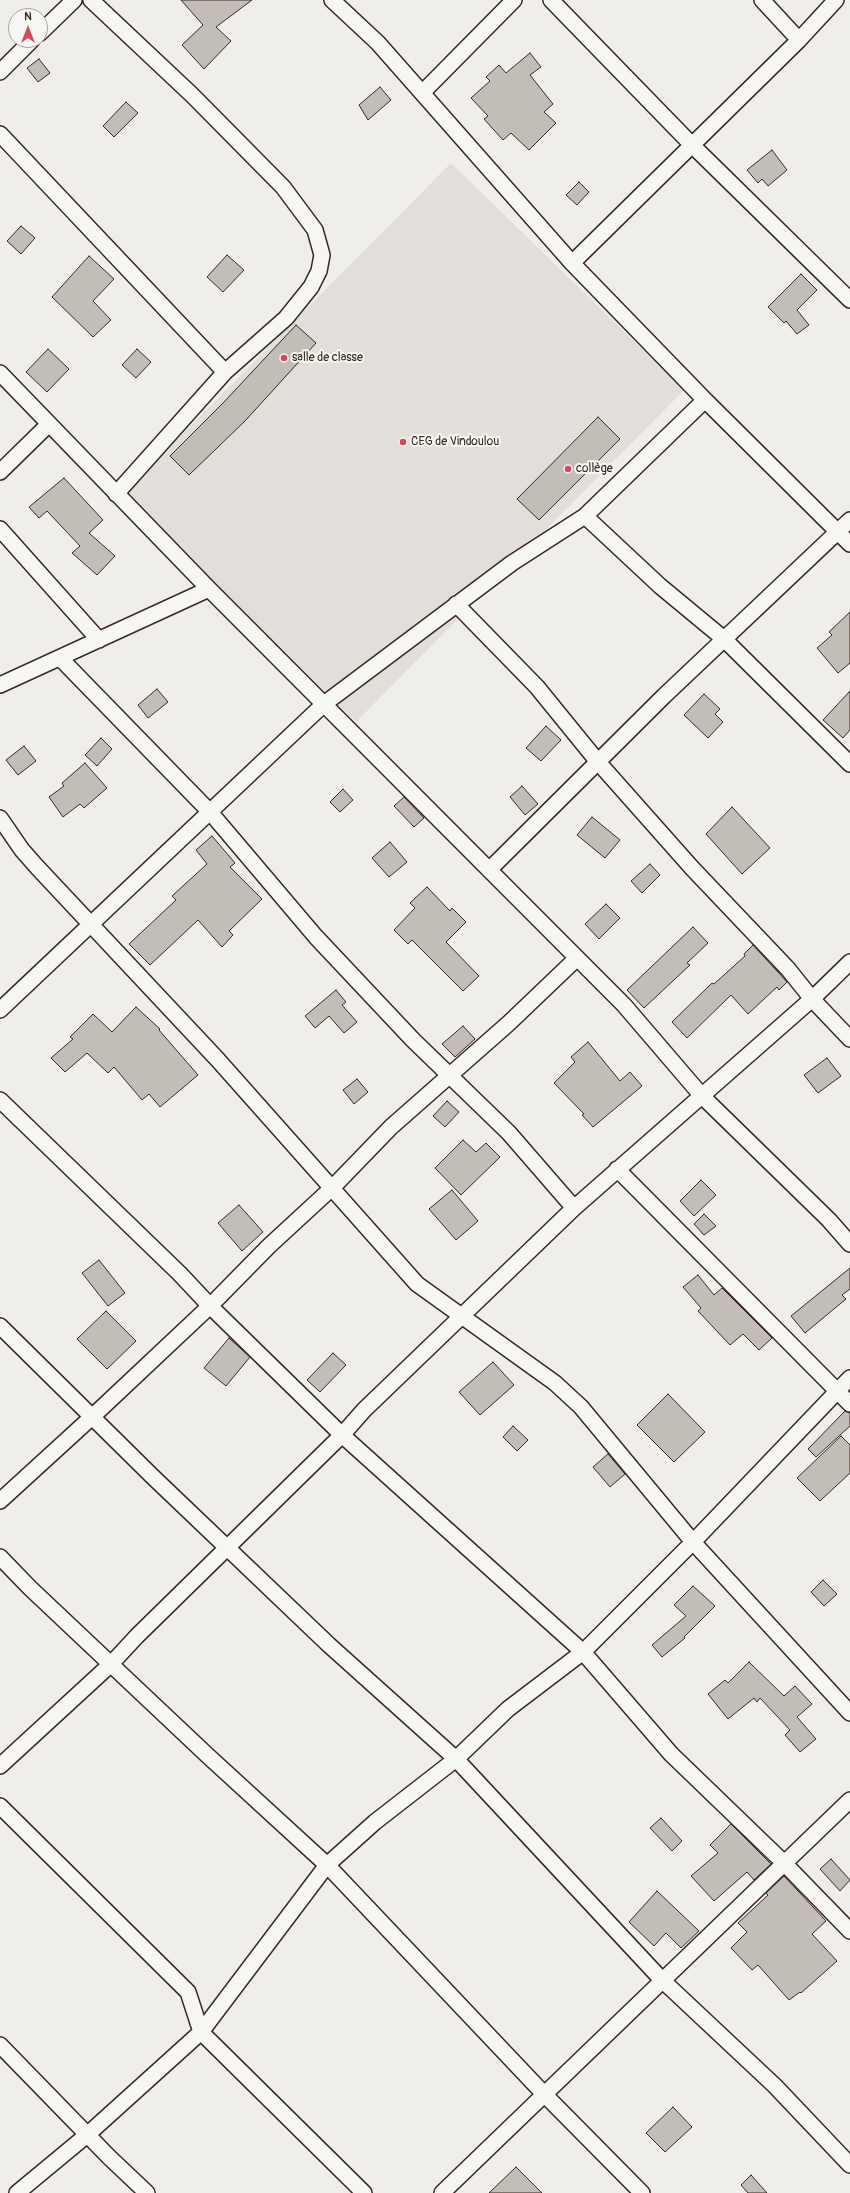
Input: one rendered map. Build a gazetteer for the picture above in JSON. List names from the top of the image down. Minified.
{"places":["salle de classe","CEG de Vindoulou","collège"],"north":"top"}
